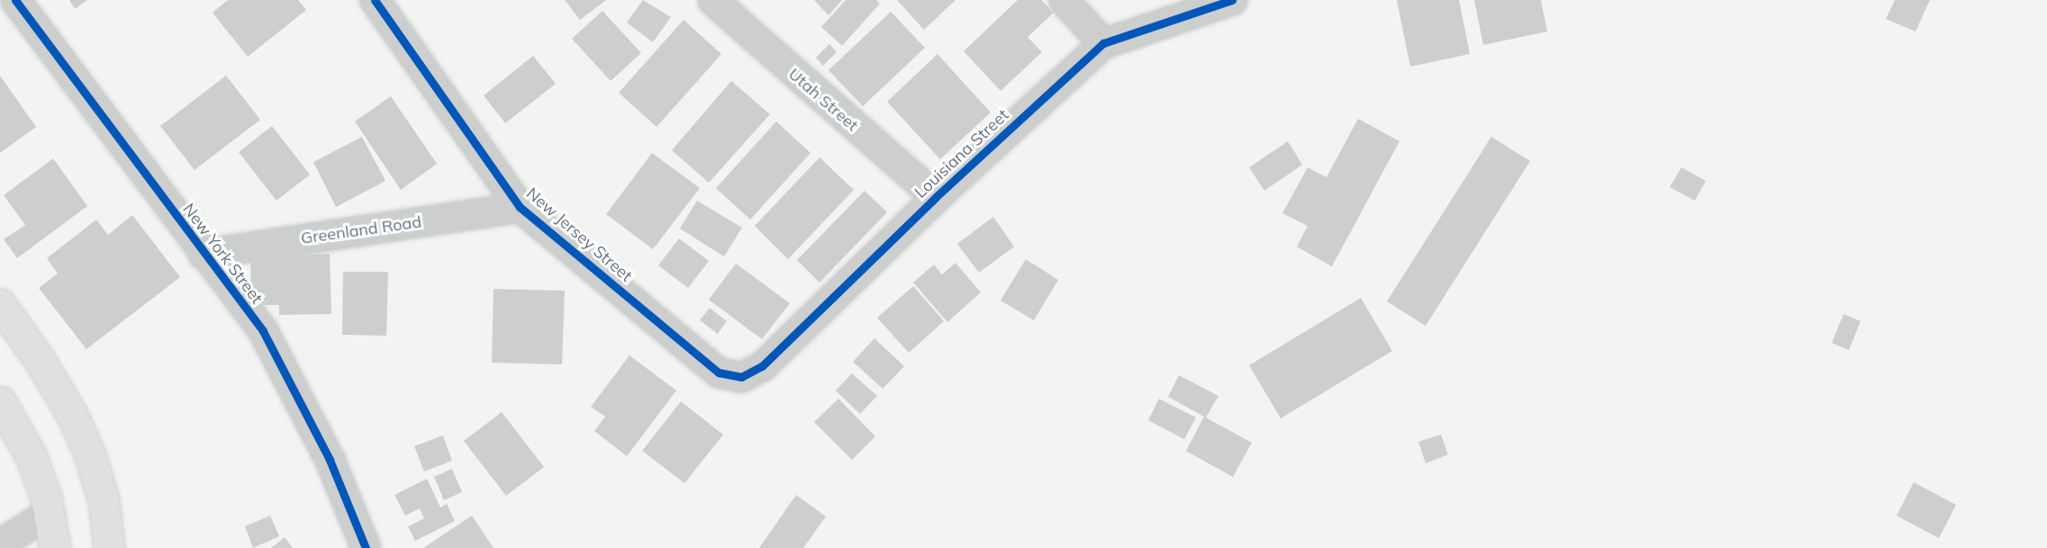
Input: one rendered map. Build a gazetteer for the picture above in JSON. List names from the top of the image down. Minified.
{"streets":{"street":["Utah Street","Louisiana Street","Greenland Road","New Jersey Street","New York Street"]},"crossings":[["Utah Street","Louisiana Street"],["Louisiana Street","New Jersey Street"],["Greenland Road","New Jersey Street"],["Greenland Road","New York Street"]]}
